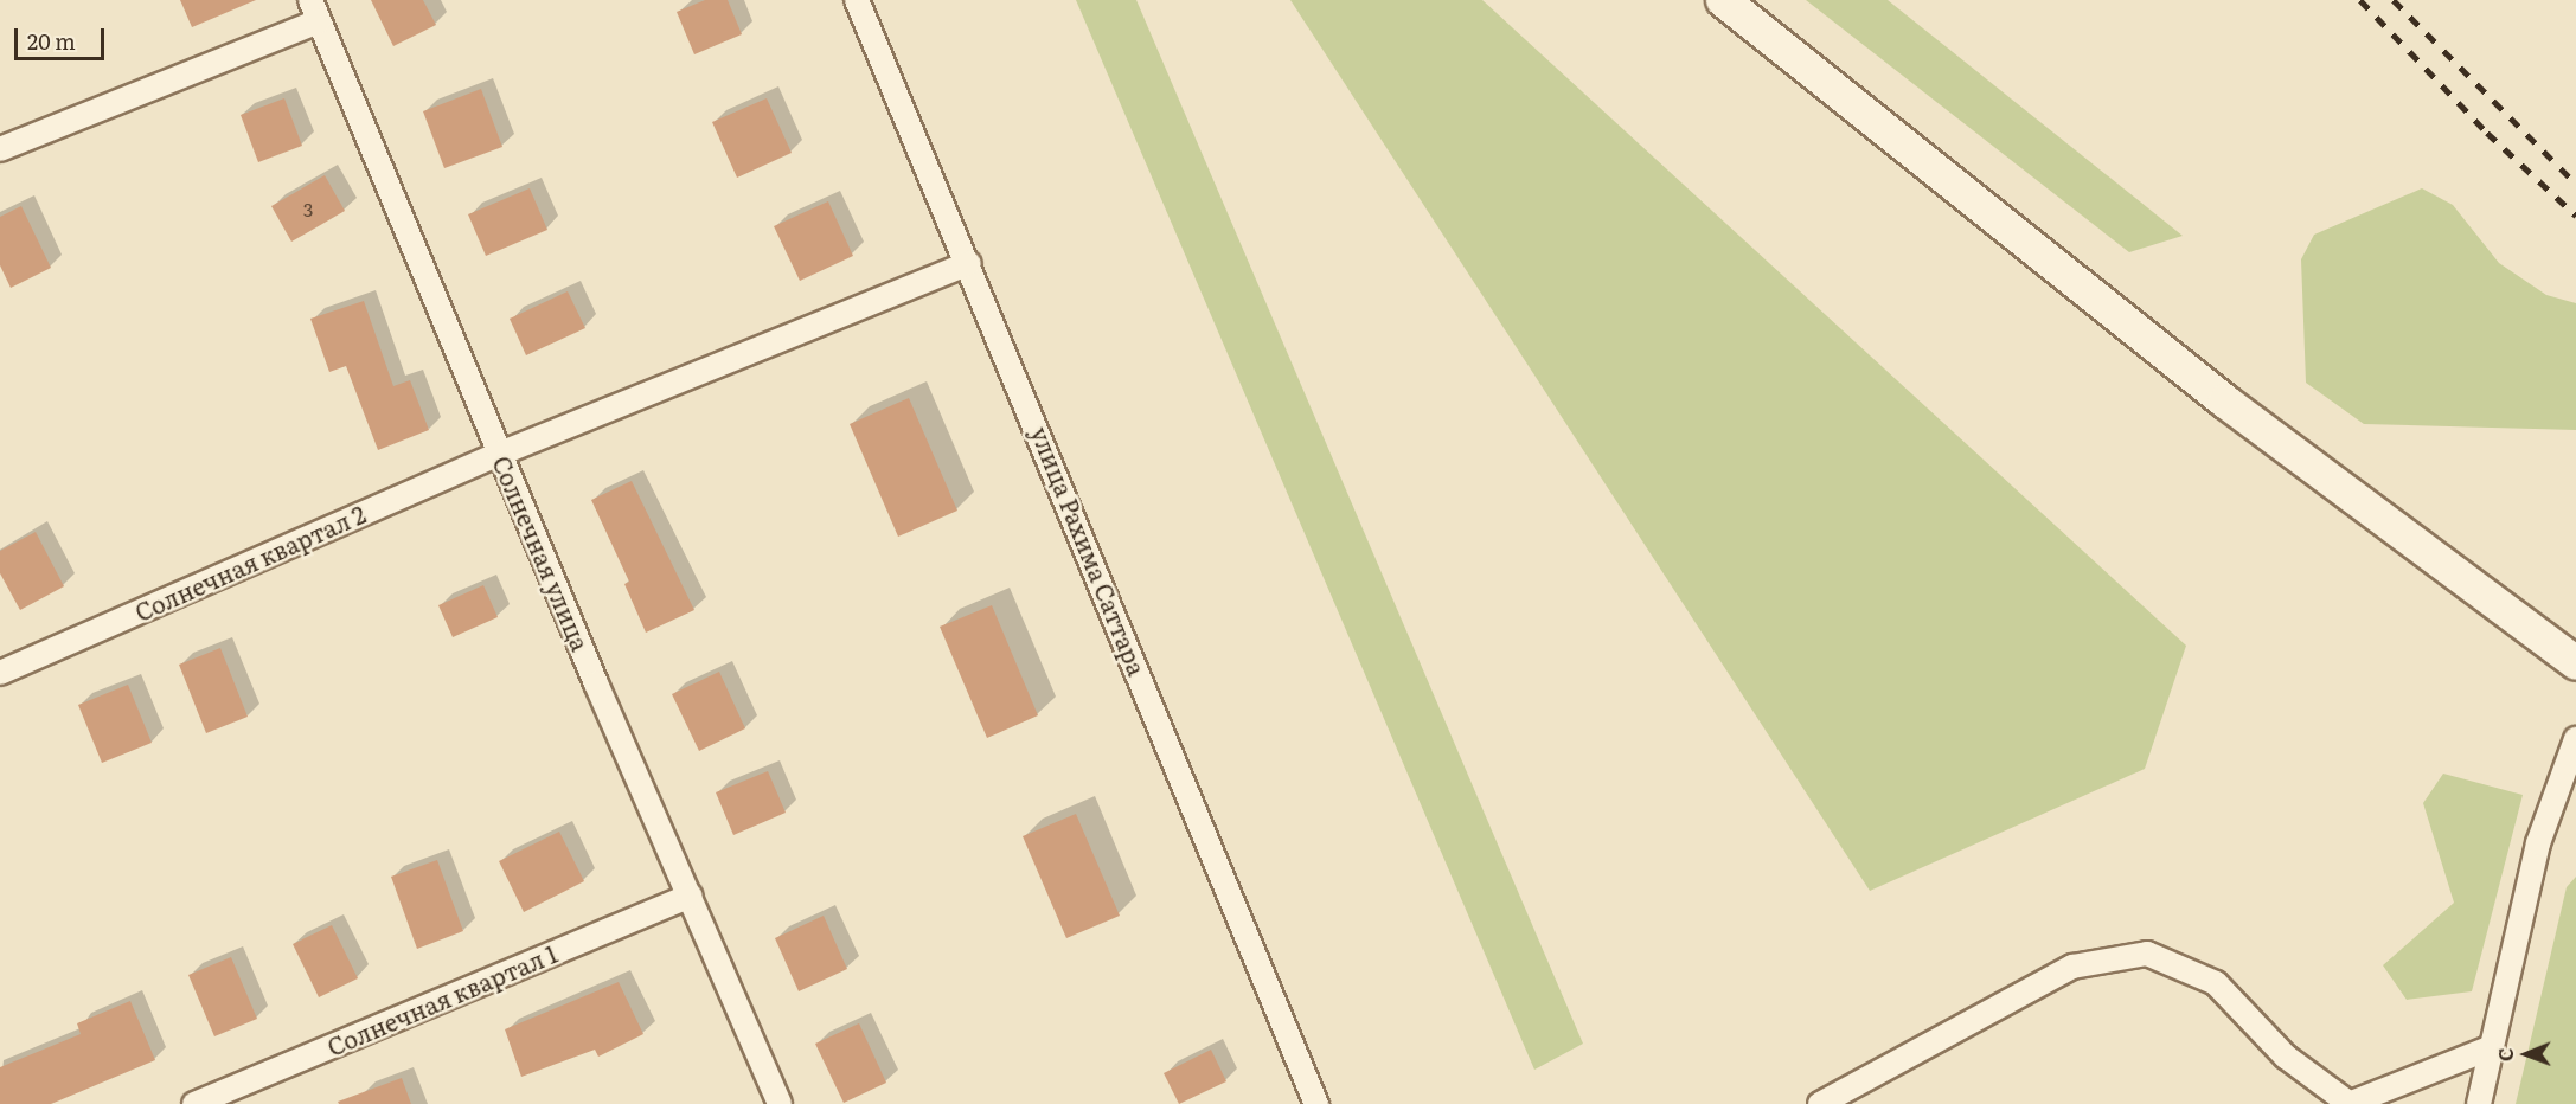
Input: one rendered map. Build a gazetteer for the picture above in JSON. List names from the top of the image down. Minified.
{"streets":{"street":["улица Рахима Саттара","Солнечная улица","Солнечная квартал 2","Солнечная квартал 1"]},"crossings":[["улица Рахима Саттара","Солнечная квартал 2"],["Солнечная улица","Солнечная квартал 2"],["Солнечная улица","Солнечная квартал 1"]],"house_numbers":["3"],"scale_bar":"20 m","north":"left"}
